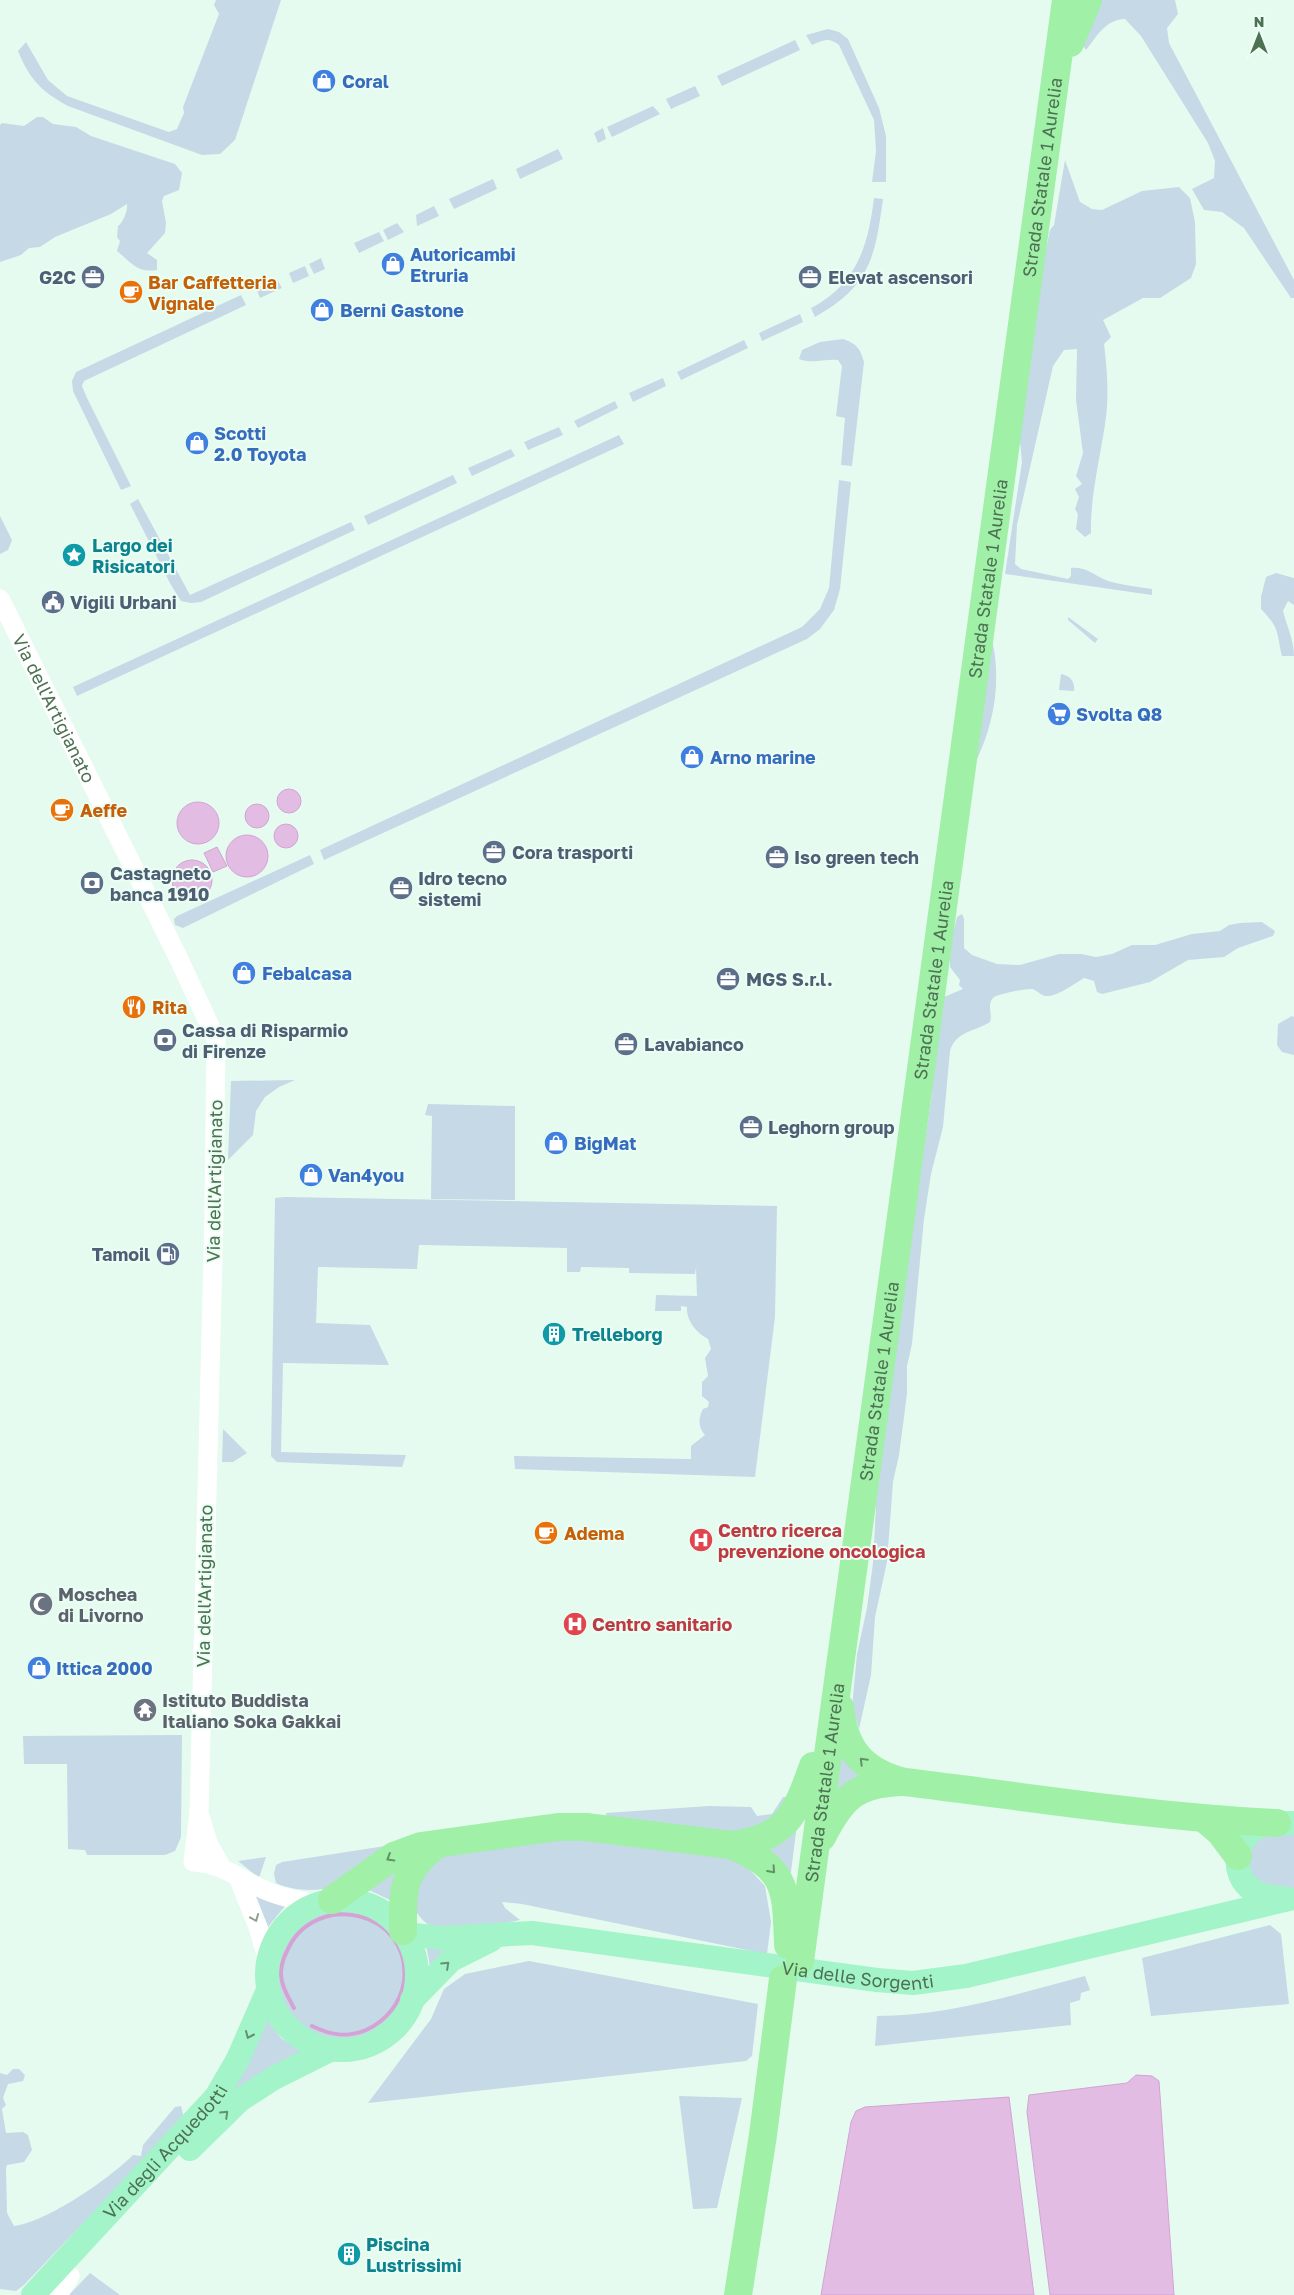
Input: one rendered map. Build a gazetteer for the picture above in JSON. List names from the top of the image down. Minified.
{"streets":{"highway":["Strada Statale 1 Aurelia"],"main road":["Via delle Sorgenti","Via degli Acquedotti"],"street":["Via dell'Artigianato"]},"crossings":[["Via delle Sorgenti","Via degli Acquedotti"]],"places":{"shop":["Coral","Autoricambi Etruria","Berni Gastone","Scotti 2.0 Toyota","Arno marine","Febalcasa","BigMat","Van4you","Ittica 2000"],"office":["G2C","Elevat ascensori","Cora trasporti","Iso green tech","Idro tecno sistemi","MGS S.r.l.","Lavabianco","Leghorn group"],"cafe":["Bar Caffetteria Vignale","Aeffe","Adema"],"place":["Largo dei Risicatori"],"public building":["Vigili Urbani"],"supermarket":["Svolta Q8"],"bank":["Castagneto banca 1910","Cassa di Risparmio di Firenze"],"restaurant":["Rita"],"fuel station":["Tamoil"],"building":["Trelleborg","Piscina Lustrissimi"],"hospital":["Centro ricerca prevenzione oncologica","Centro sanitario"],"mosque":["Moschea di Livorno"],"temple":["Istituto Buddista Italiano Soka Gakkai"]},"north":"top"}
